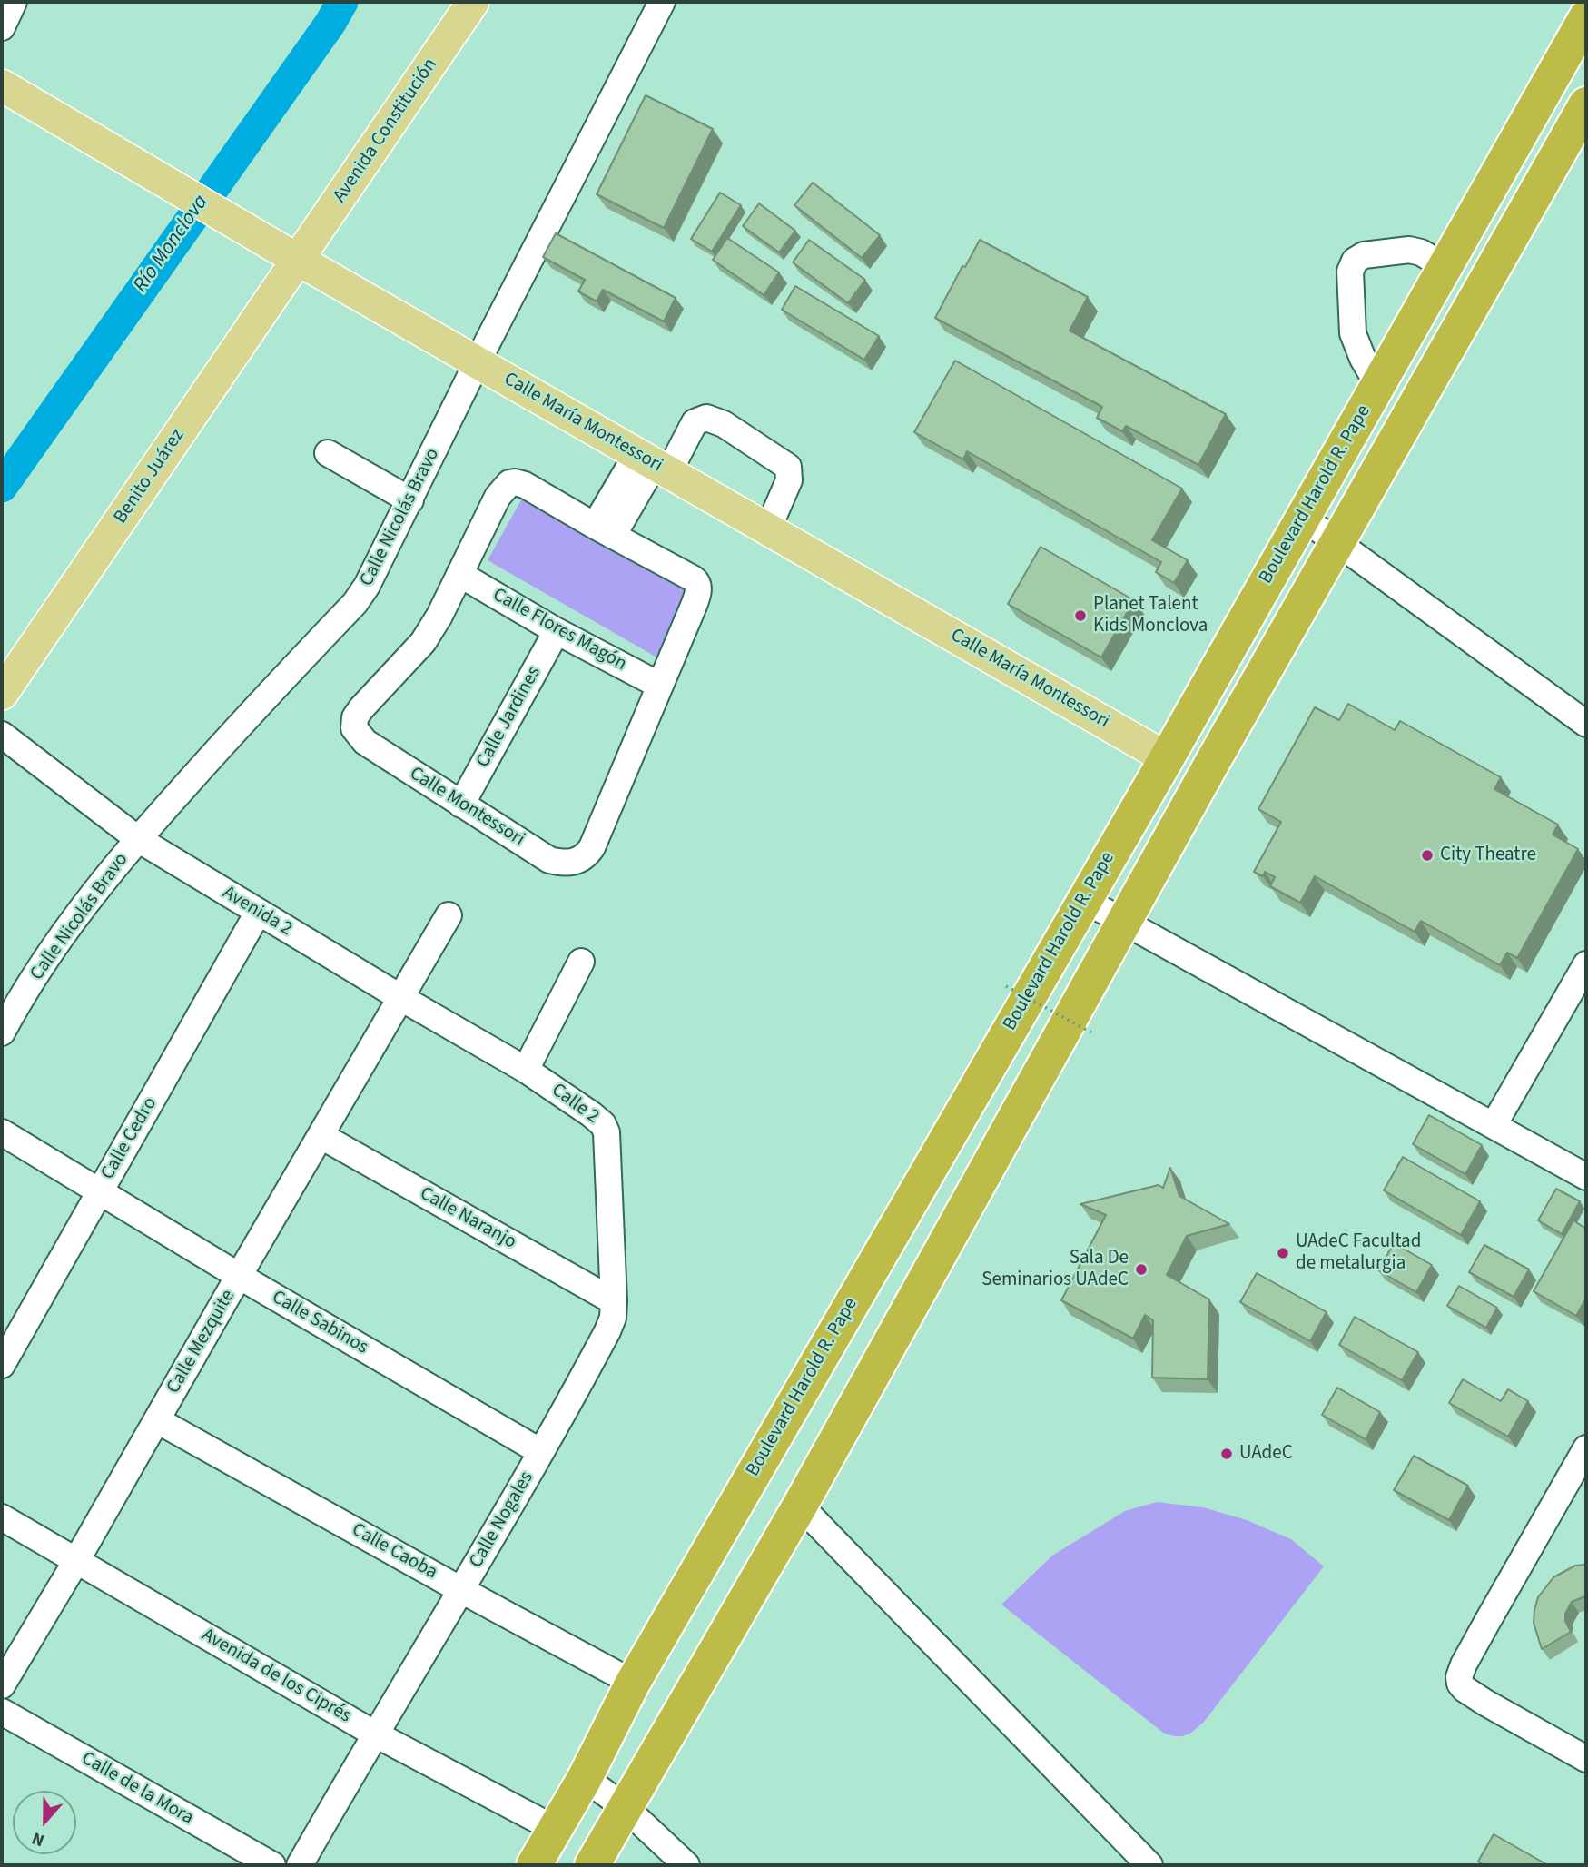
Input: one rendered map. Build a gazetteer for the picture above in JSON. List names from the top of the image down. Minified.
{"streets":{"highway":["Boulevard Harold R. Pape"],"main road":["Avenida Constitución","Calle María Montessori","Benito Juárez"],"street":["Calle Nicolás Bravo","Calle Flores Magón","Calle Jardines","Calle Montessori","Avenida 2","Calle 2","Calle Cedro","Calle Naranjo","Calle Sabinos","Calle Mezquite","Calle Nogales","Calle Caoba","Avenida de los Ciprés","Calle de la Mora"]},"crossings":[["Avenida Constitución","Calle María Montessori"],["Avenida Constitución","Benito Juárez"],["Calle María Montessori","Benito Juárez"],["Calle María Montessori","Boulevard Harold R. Pape"],["Calle María Montessori","Calle Nicolás Bravo"],["Boulevard Harold R. Pape","Calle Caoba"],["Boulevard Harold R. Pape","Avenida de los Ciprés"],["Calle Nicolás Bravo","Avenida 2"],["Calle Flores Magón","Calle Jardines"],["Calle Flores Magón","Calle Montessori"],["Calle Jardines","Calle Montessori"],["Avenida 2","Calle 2"],["Avenida 2","Calle Cedro"],["Avenida 2","Calle Mezquite"],["Calle 2","Calle Nogales"],["Calle Cedro","Calle Sabinos"],["Calle Naranjo","Calle Mezquite"],["Calle Naranjo","Calle Nogales"],["Calle Sabinos","Calle Mezquite"],["Calle Sabinos","Calle Nogales"],["Calle Mezquite","Calle Caoba"],["Calle Mezquite","Avenida de los Ciprés"],["Calle Nogales","Calle Caoba"],["Calle Nogales","Avenida de los Ciprés"]],"water":["Río Monclova"],"places":["Planet Talent Kids Monclova","City Theatre","UAdeC Facultad de metalurgia","Sala De Seminarios UAdeC","UAdeC"],"north":"bottom"}
